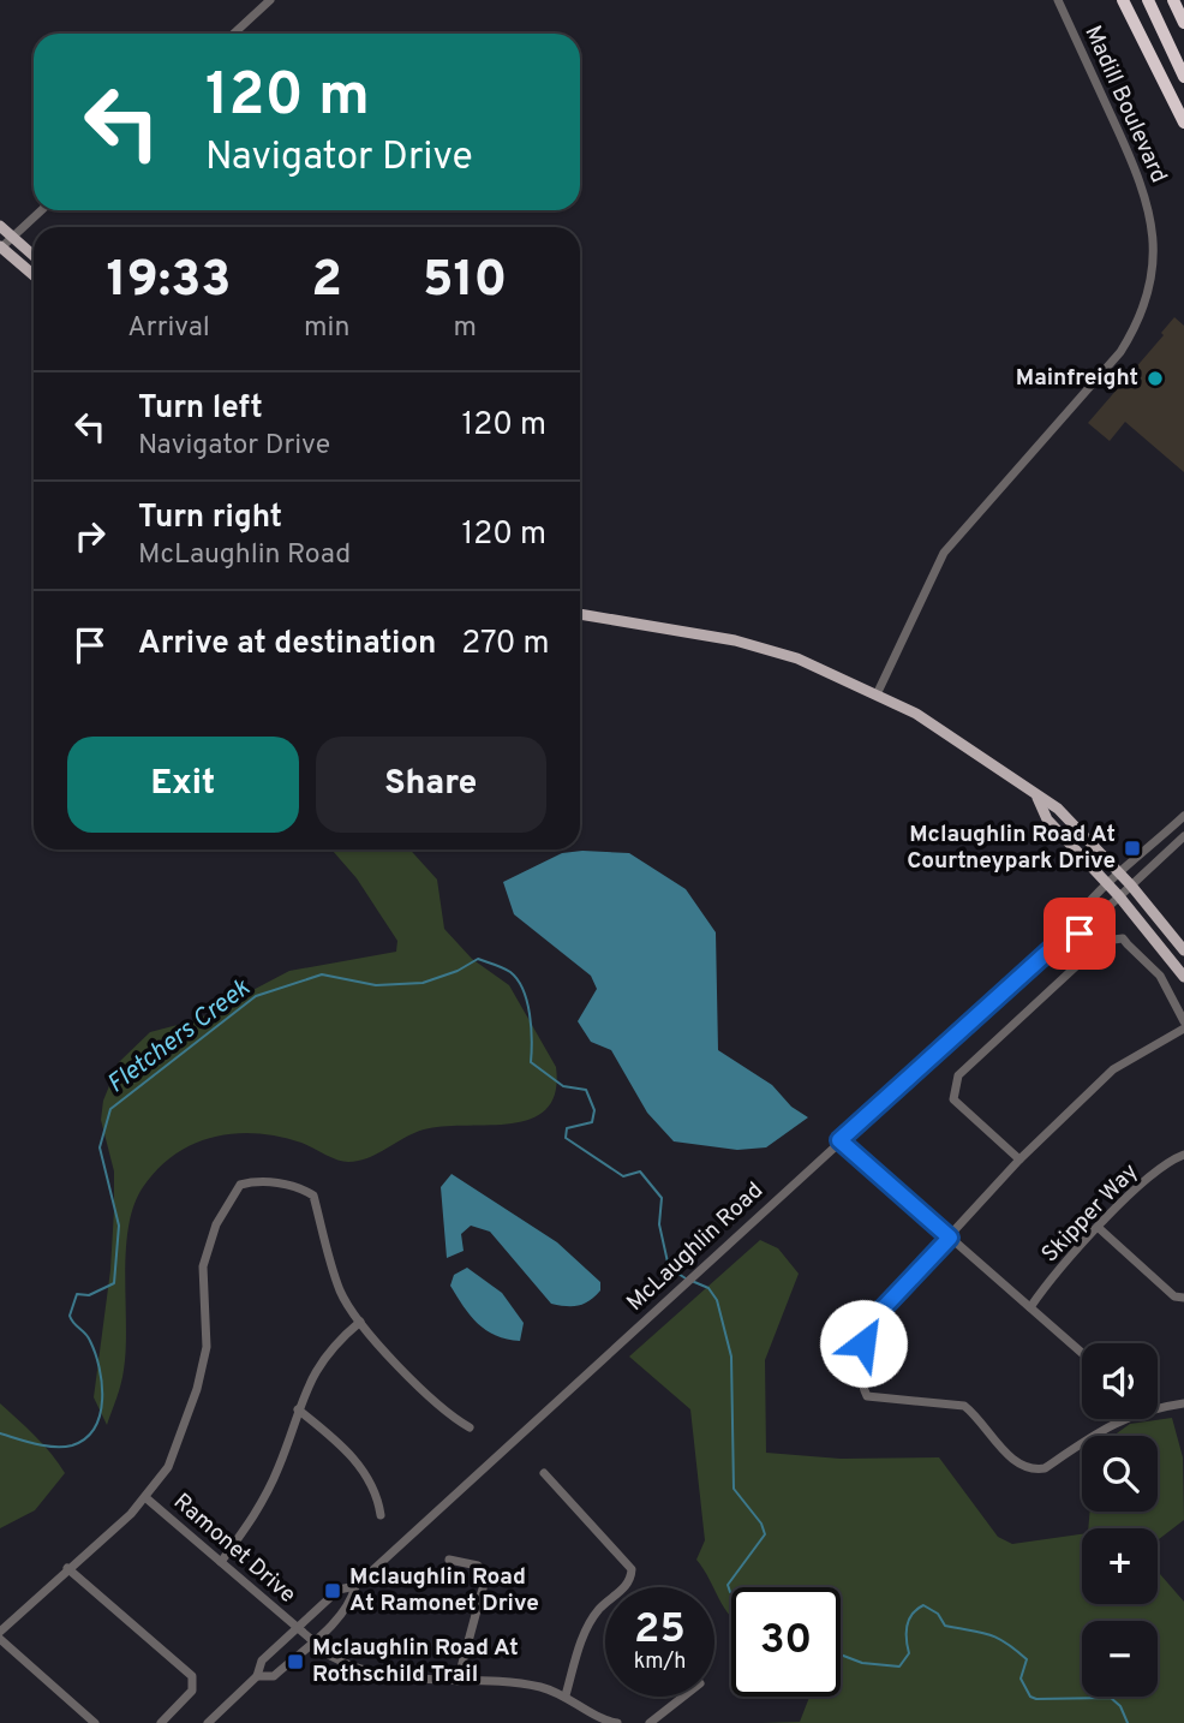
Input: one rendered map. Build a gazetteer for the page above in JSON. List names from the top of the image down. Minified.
{"streets":{"street":["Madill Boulevard","Skipper Way","McLaughlin Road","Ramonet Drive"]},"crossings":[["McLaughlin Road","Ramonet Drive"]],"water":["Fletchers Creek"],"places":{"other":["Mainfreight"],"transit":["Mclaughlin Road At Courtneypark Drive","Mclaughlin Road At Ramonet Drive","Mclaughlin Road At Rothschild Trail"]},"page":{"turn":["120 m","Navigator Drive"],"eta":["19:33","Arrival","2","min","510","m"],"list":[{"name":"Turn left","note":"Navigator Drive","value":"120 m"},{"name":"Turn right","note":"McLaughlin Road","value":"120 m"},{"name":"Arrive at destination","value":"270 m"}],"buttons":["Exit","Share"],"map_buttons":["+","−"],"speed":"25 km/h","limit":"30"}}
